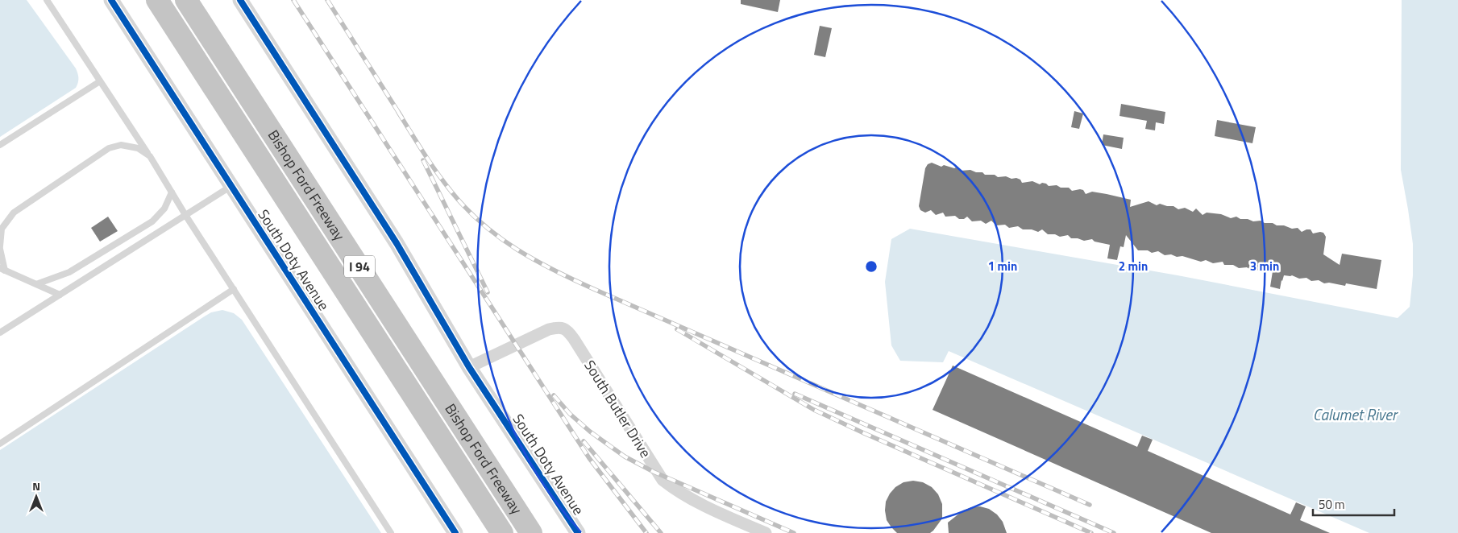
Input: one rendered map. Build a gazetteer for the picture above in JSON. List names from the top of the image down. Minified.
{"streets":{"highway":["Bishop Ford Freeway","I 94"],"street":["South Doty Avenue","South Butler Drive"]},"crossings":[["South Doty Avenue","South Butler Drive"]],"water":["Calumet River"],"scale_bar":"50 m","north":"top","rings":["1 min","2 min","3 min"]}
